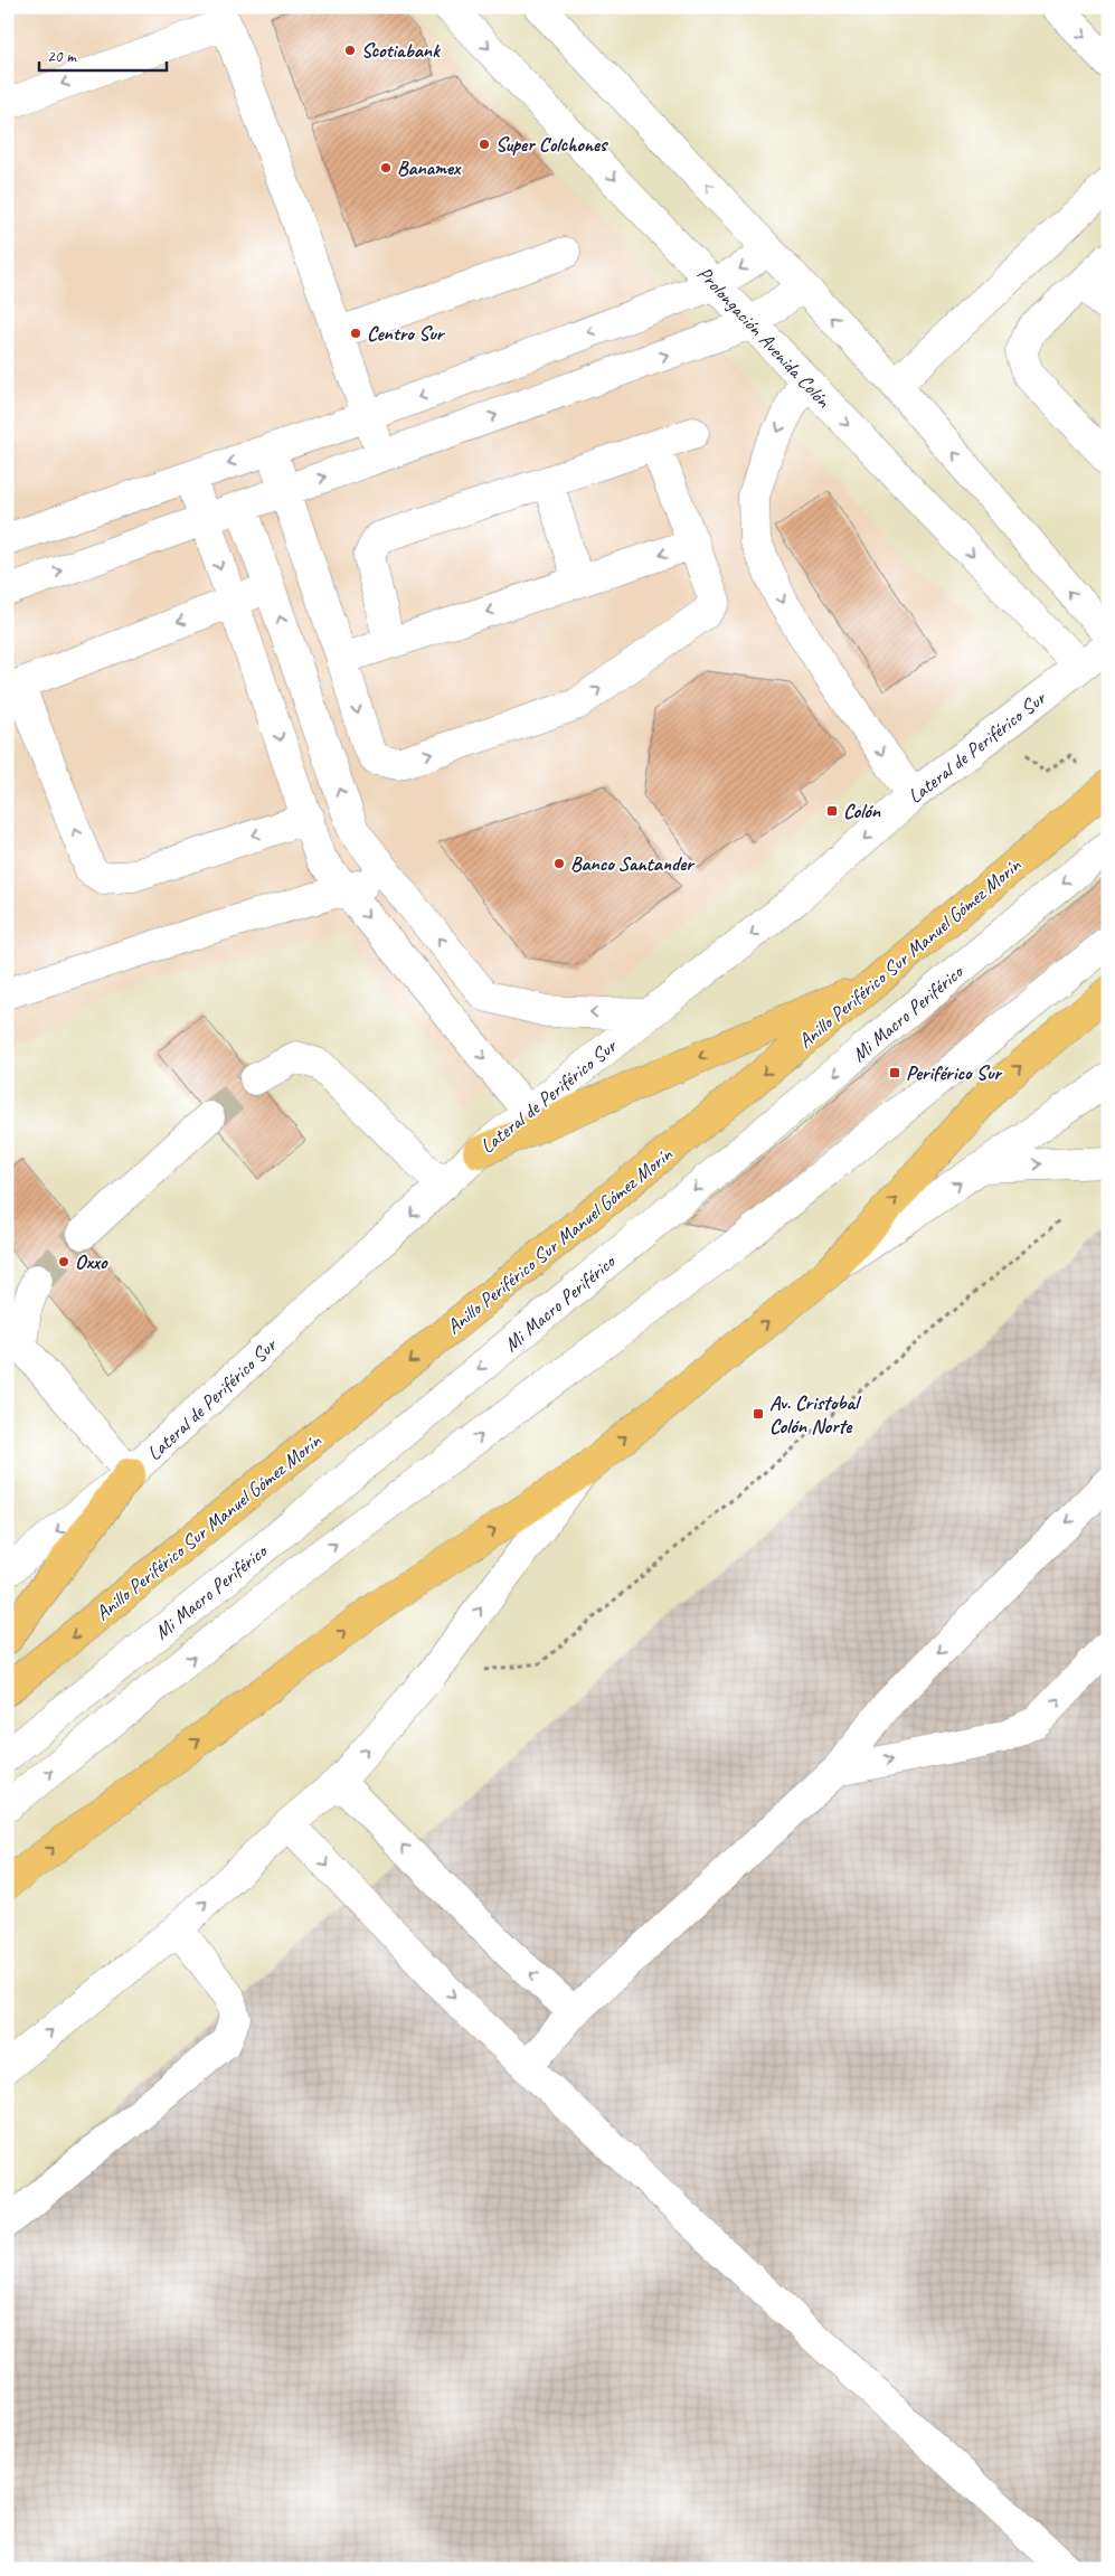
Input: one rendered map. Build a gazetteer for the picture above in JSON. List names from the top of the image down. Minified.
{"streets":{"highway":["Anillo Periférico Sur Manuel Gómez Morín"],"street":["Prolongación Avenida Colón","Lateral de Periférico Sur","Mi Macro Periférico"]},"crossings":[["Prolongación Avenida Colón","Lateral de Periférico Sur"]],"one_way":["Lateral de Periférico Sur"],"places":{"other":["Scotiabank","Super Colchones","Banamex","Centro Sur","Banco Santander","Oxxo"],"transit":["Colón","Periférico Sur","Av. Cristobal Colón Norte"]},"scale_bar":"20 m"}
